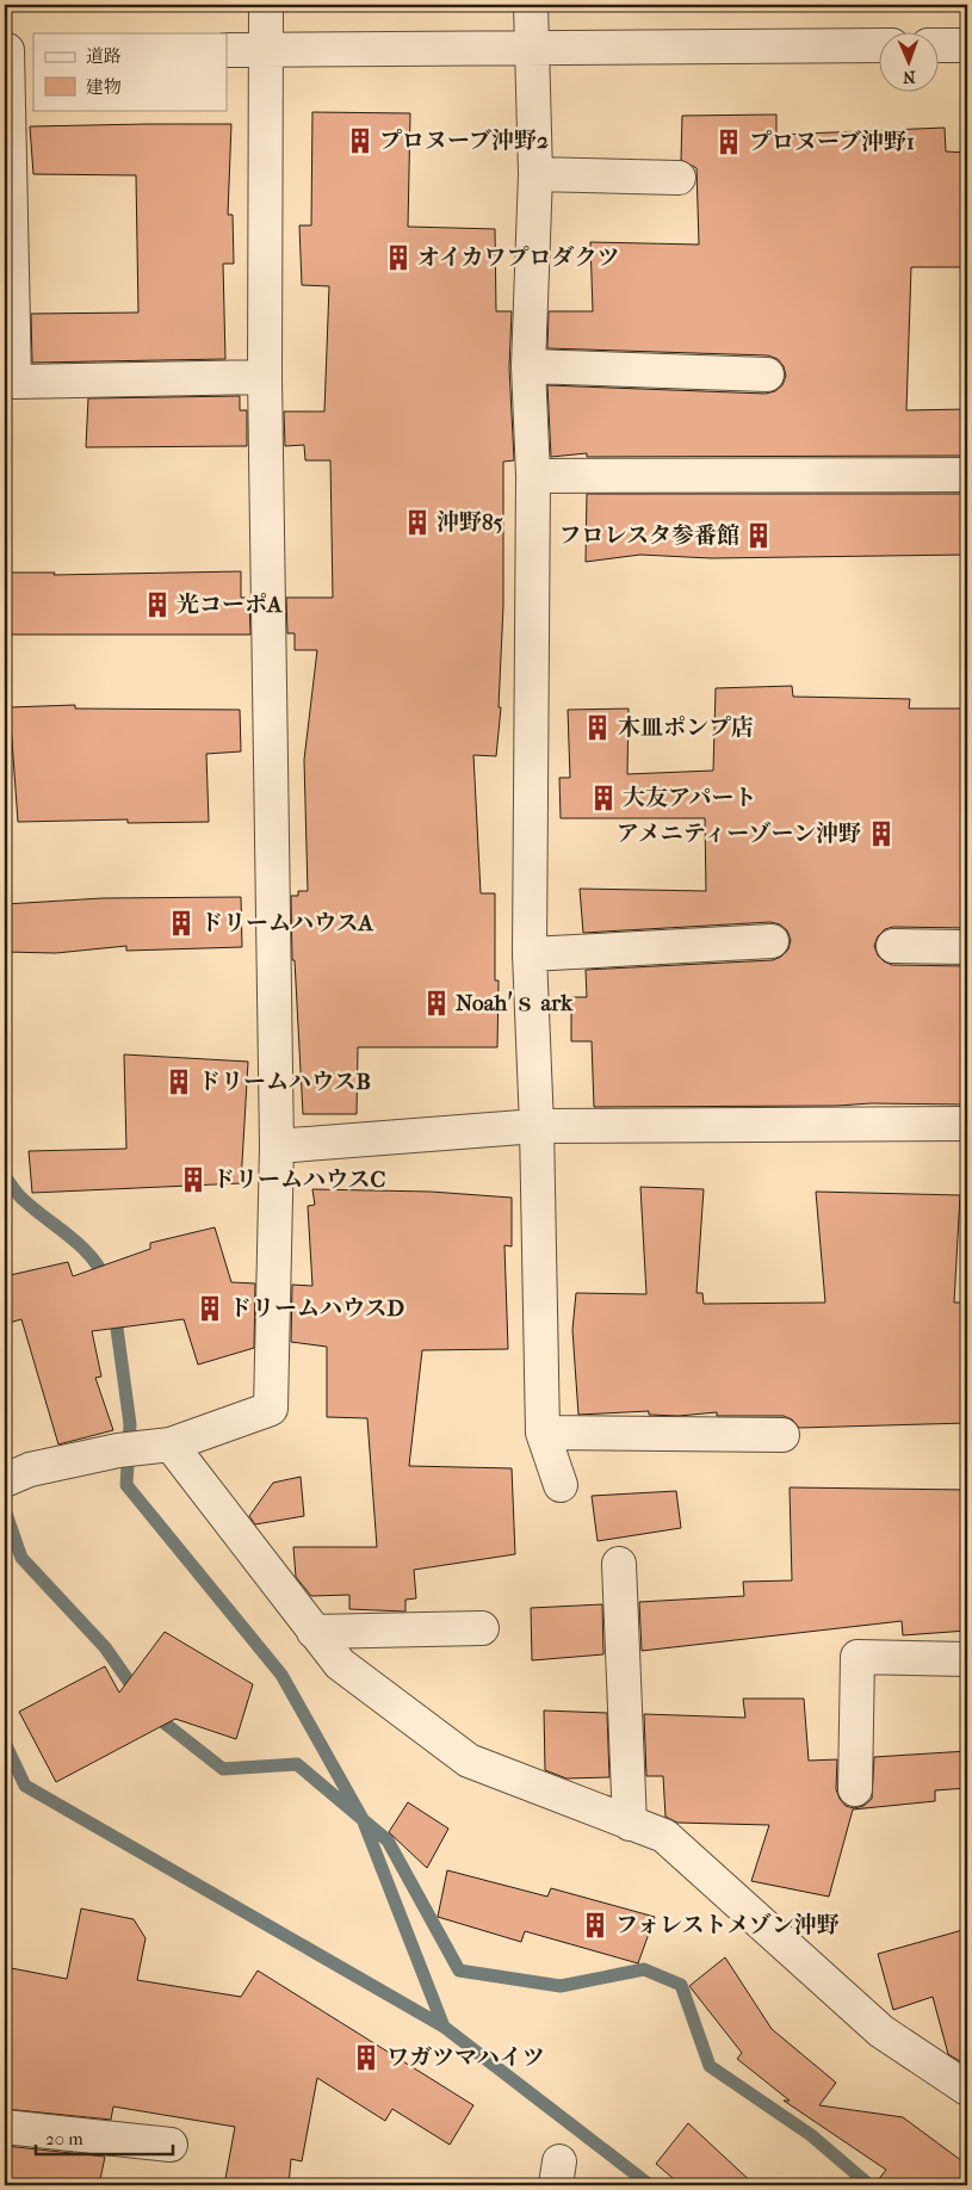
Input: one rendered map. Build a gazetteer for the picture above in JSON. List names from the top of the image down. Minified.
{"places":{"building":["プロヌーブ沖野2","プロヌーブ沖野1","オイカワプロダクツ","沖野85","フロレスタ参番館","光コーポA","木皿ポンプ店","大友アパート","アメニティーゾーン沖野","ドリームハウスA","Noah′ｓ ark","ドリームハウスB","ドリームハウスC","ドリームハウスD","フォレストメゾン沖野","ワガツマハイツ"]},"legend":["道路","建物"],"scale_bar":"20 m","north":"bottom"}
